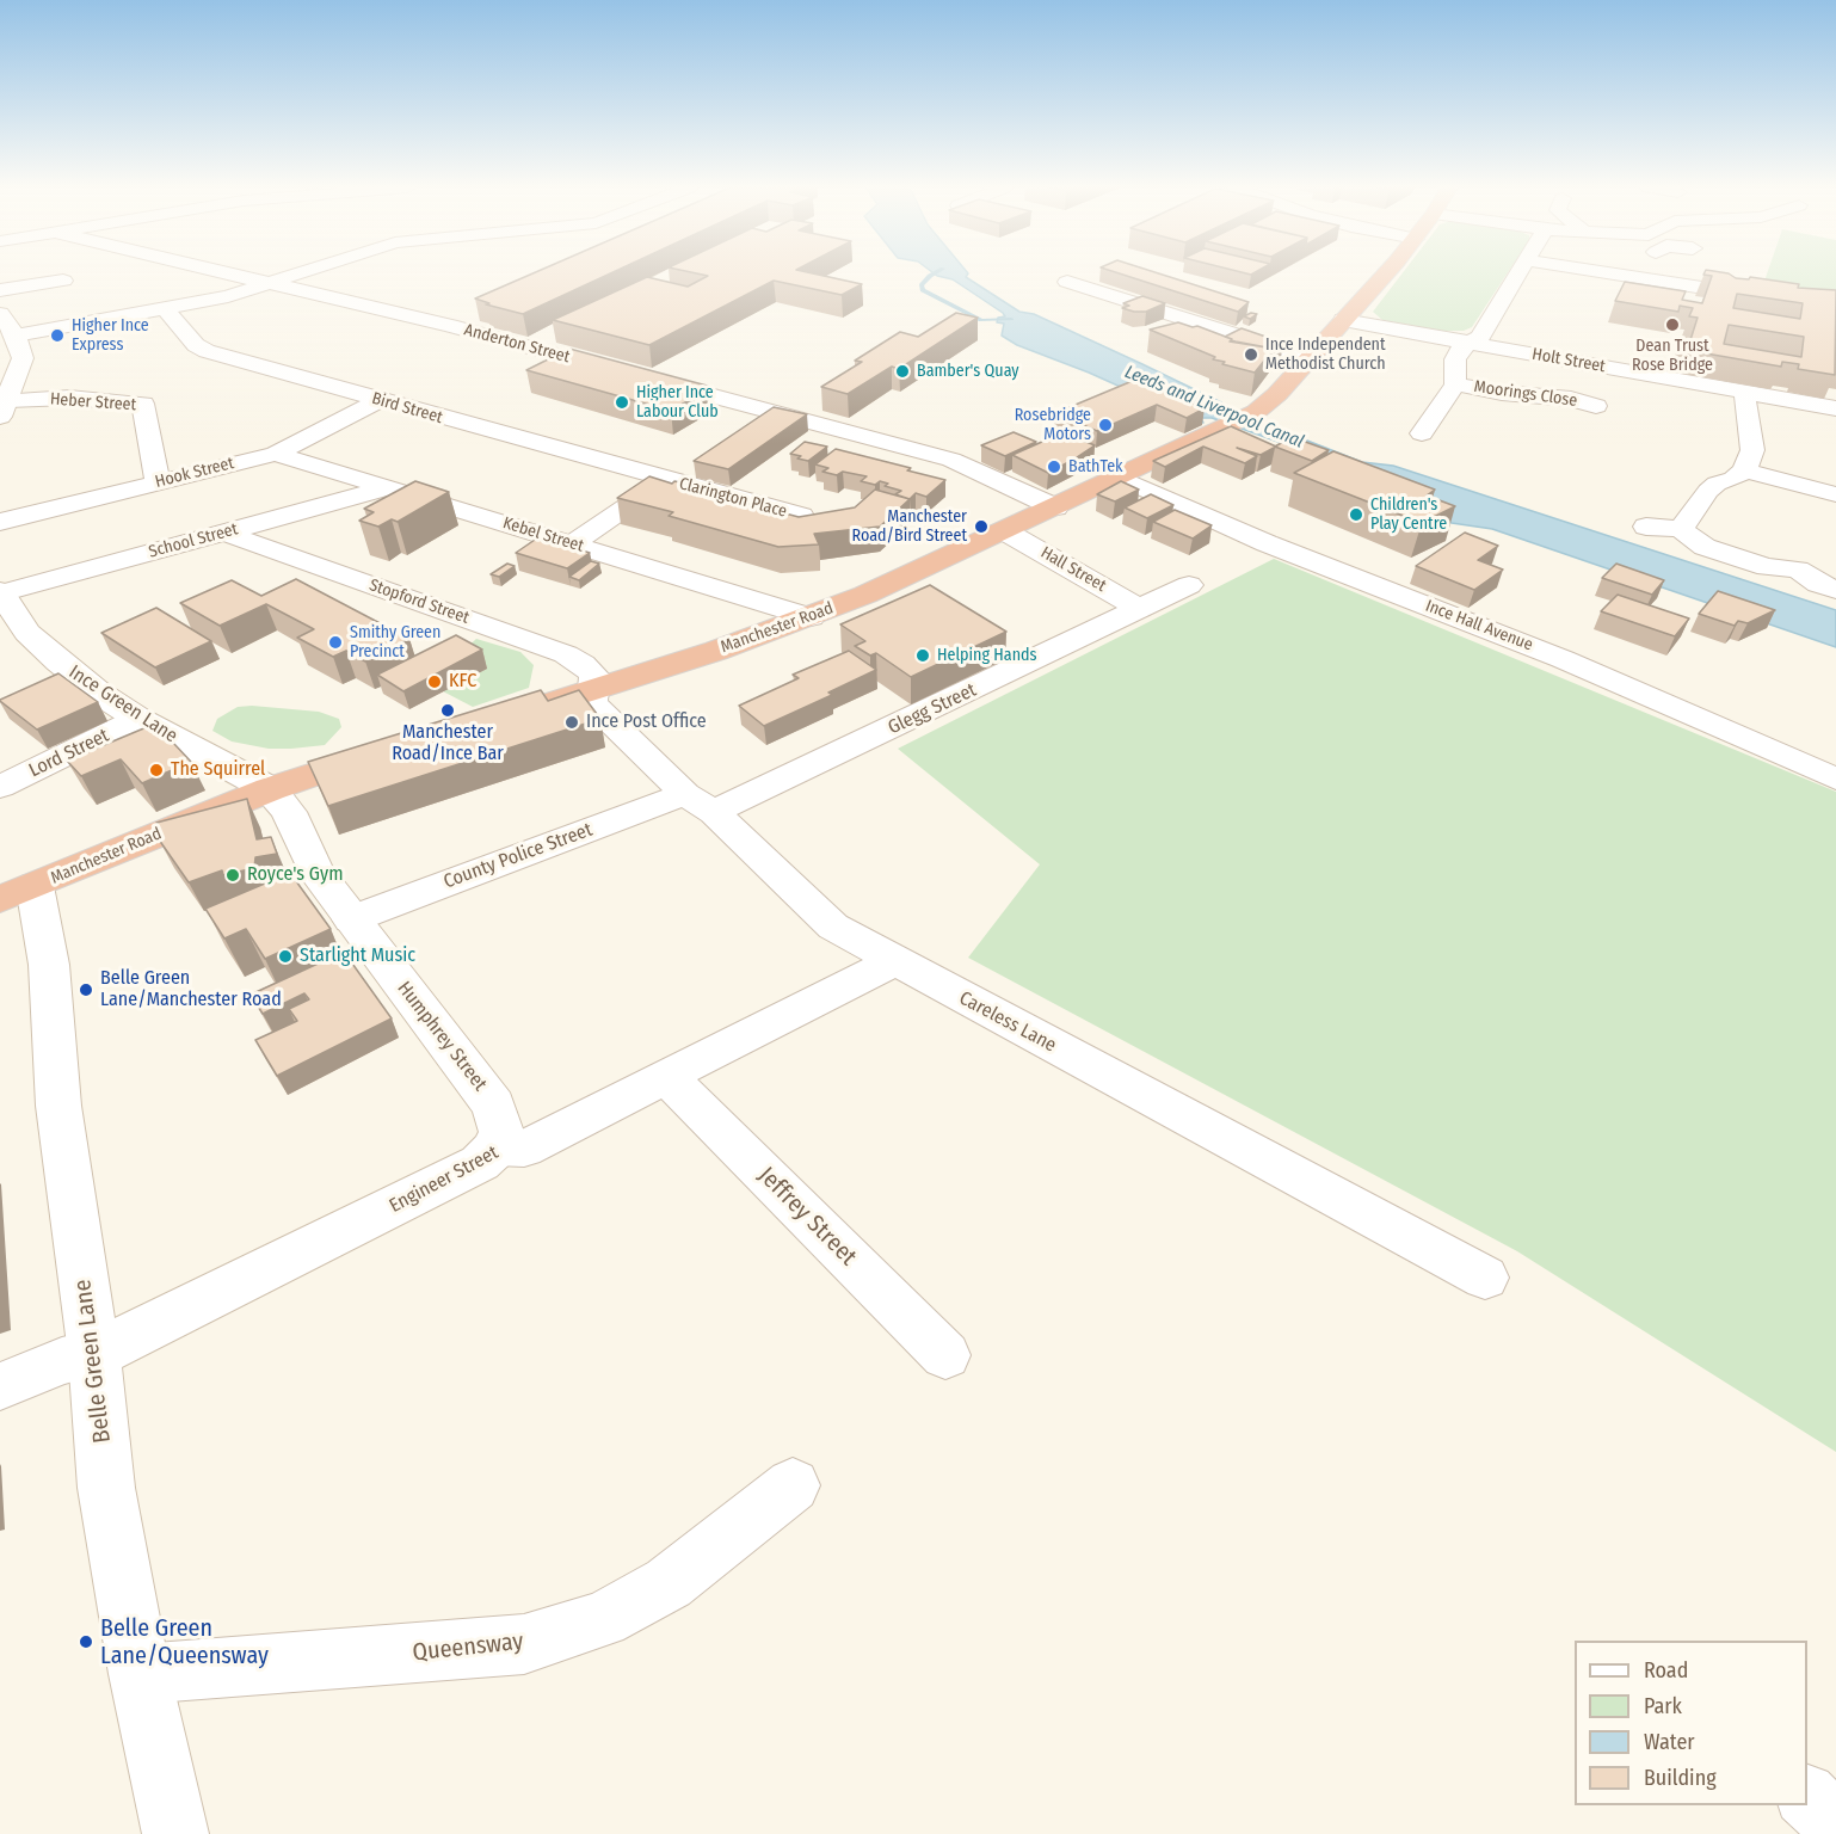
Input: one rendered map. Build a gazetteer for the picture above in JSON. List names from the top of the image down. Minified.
{"streets":{"highway":["Manchester Road"],"street":["Anderton Street","Holt Street","Moorings Close","Heber Street","Bird Street","Hook Street","Clarington Place","Kebel Street","School Street","Hall Street","Stopford Street","Ince Hall Avenue","Ince Green Lane","Glegg Street","Lord Street","County Police Street","Careless Lane","Humphrey Street","Engineer Street","Jeffrey Street","Belle Green Lane","Queensway"]},"crossings":[["Anderton Street","Manchester Road"],["Holt Street","Moorings Close"],["Holt Street","Manchester Road"],["Heber Street","Hook Street"],["Bird Street","Hook Street"],["Bird Street","Clarington Place"],["Hook Street","Kebel Street"],["Kebel Street","School Street"],["Kebel Street","Manchester Road"],["School Street","Stopford Street"],["School Street","Ince Green Lane"],["Hall Street","Manchester Road"],["Hall Street","Glegg Street"],["Stopford Street","Manchester Road"],["Stopford Street","Careless Lane"],["Ince Hall Avenue","Manchester Road"],["Manchester Road","Ince Green Lane"],["Manchester Road","Careless Lane"],["Manchester Road","Humphrey Street"],["Manchester Road","Belle Green Lane"],["Ince Green Lane","Lord Street"],["Ince Green Lane","Humphrey Street"],["Glegg Street","County Police Street"],["Glegg Street","Careless Lane"],["County Police Street","Careless Lane"],["County Police Street","Humphrey Street"],["Careless Lane","Engineer Street"],["Humphrey Street","Engineer Street"],["Engineer Street","Jeffrey Street"],["Engineer Street","Belle Green Lane"],["Belle Green Lane","Queensway"]],"water":["Leeds and Liverpool Canal"],"places":["Dean Trust Rose Bridge","Higher Ince Express","Ince Independent Methodist Church","Bamber's Quay","Higher Ince Labour Club","Rosebridge Motors","BathTek","Children's Play Centre","Manchester Road/Bird Street","Smithy Green Precinct","Helping Hands","KFC","Manchester Road/Ince Bar","Ince Post Office","The Squirrel","Royce's Gym","Starlight Music","Belle Green Lane/Manchester Road","Belle Green Lane/Queensway"],"legend":["Road","Park","Water","Building"]}
